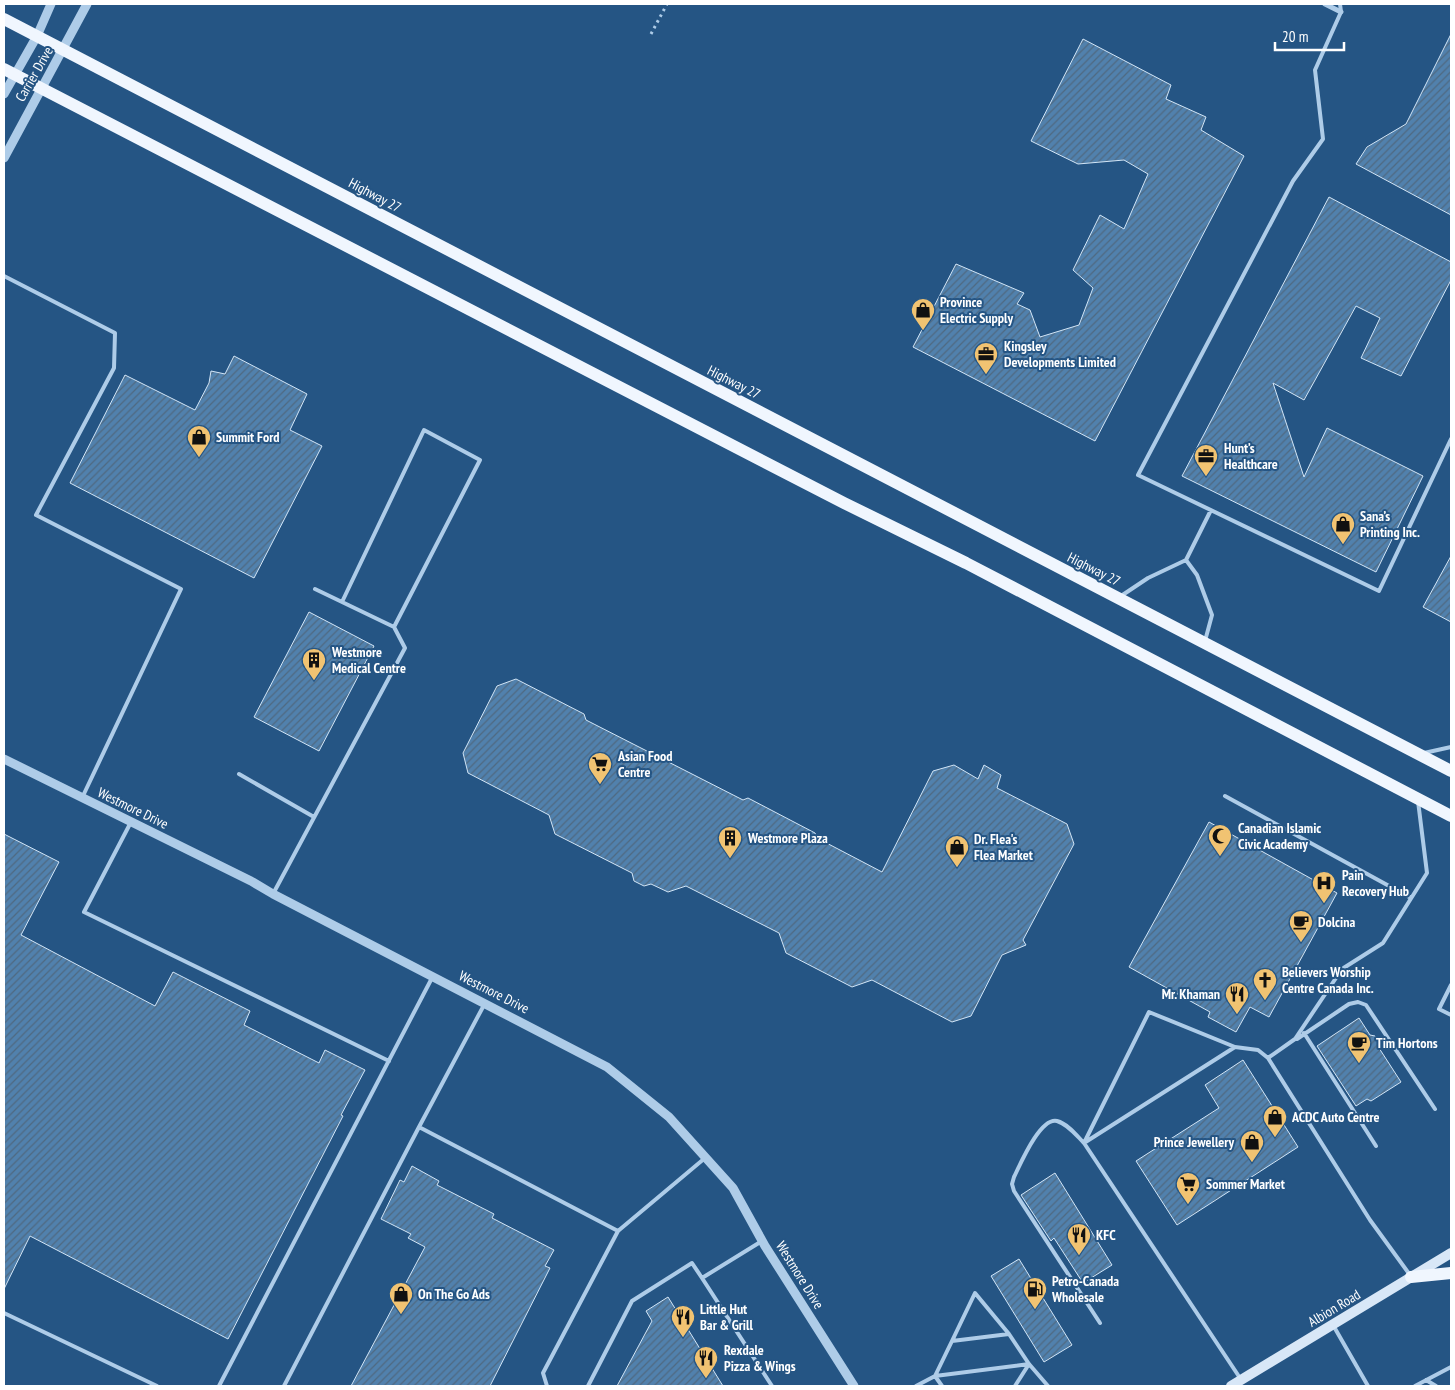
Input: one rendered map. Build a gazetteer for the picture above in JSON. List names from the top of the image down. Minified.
{"streets":{"main road":["Highway 27","Albion Road"],"street":["Carrier Drive","Westmore Drive"]},"crossings":[["Carrier Drive","Highway 27"]],"places":{"shop":["Province Electric Supply","Summit Ford","Sana’s Printing Inc.","Dr. Flea's Flea Market","ACDC Auto Centre","Prince Jewellery","On The Go Ads"],"office":["Kingsley Developments Limited","Hunt’s Healthcare"],"building":["Westmore Medical Centre","Westmore Plaza"],"supermarket":["Asian Food Centre","Sommer Market"],"mosque":["Canadian Islamic Civic Academy"],"hospital":["Pain Recovery Hub"],"cafe":["Dolcina","Tim Hortons"],"church":["Believers Worship Centre Canada Inc."],"restaurant":["Mr. Khaman","KFC","Little Hut Bar & Grill","Rexdale Pizza & Wings"],"fuel station":["Petro-Canada Wholesale"]},"scale_bar":"20 m"}
